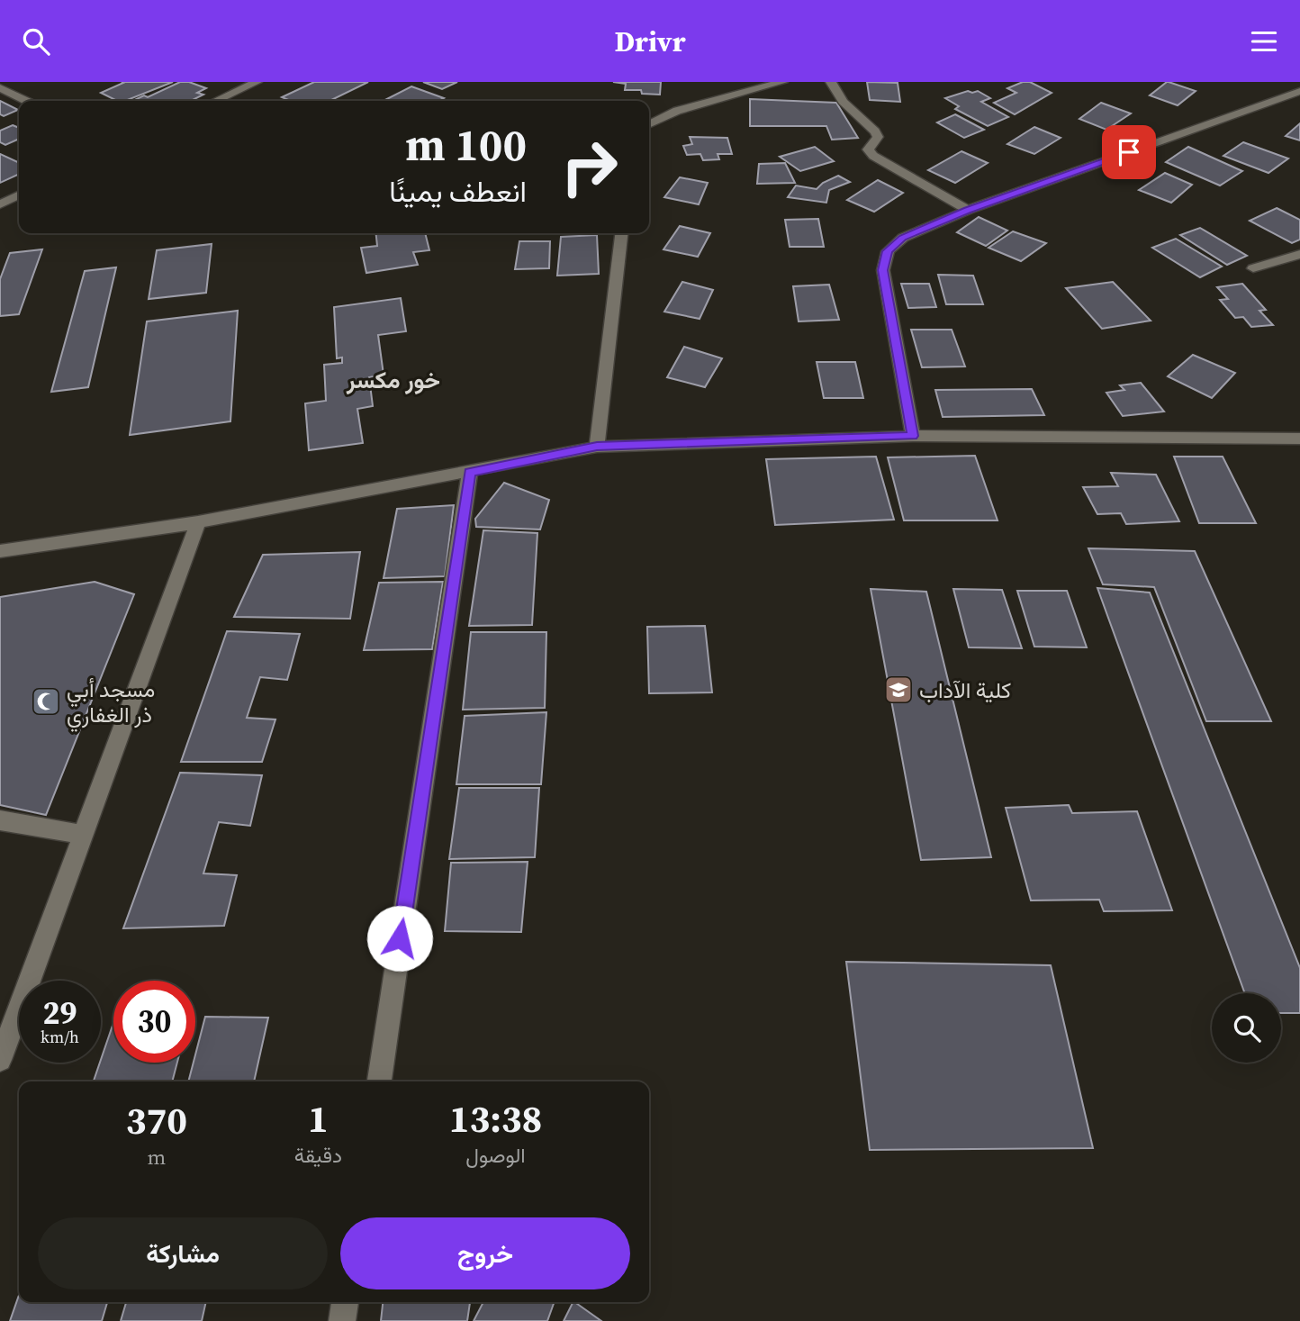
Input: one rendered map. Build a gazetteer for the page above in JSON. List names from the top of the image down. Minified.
{"districts":["خور مكسر"],"places":{"school or university":["كلية الآداب"],"mosque":["مسجد أبي ذر الغفاري"]},"page":{"header":"Drivr","turn":["100 m","انعطف يمينًا"],"speed":"29 km/h","limit":"30","eta":["13:38","الوصول","1","دقيقة","370","m"],"buttons":["خروج","مشاركة"]}}
